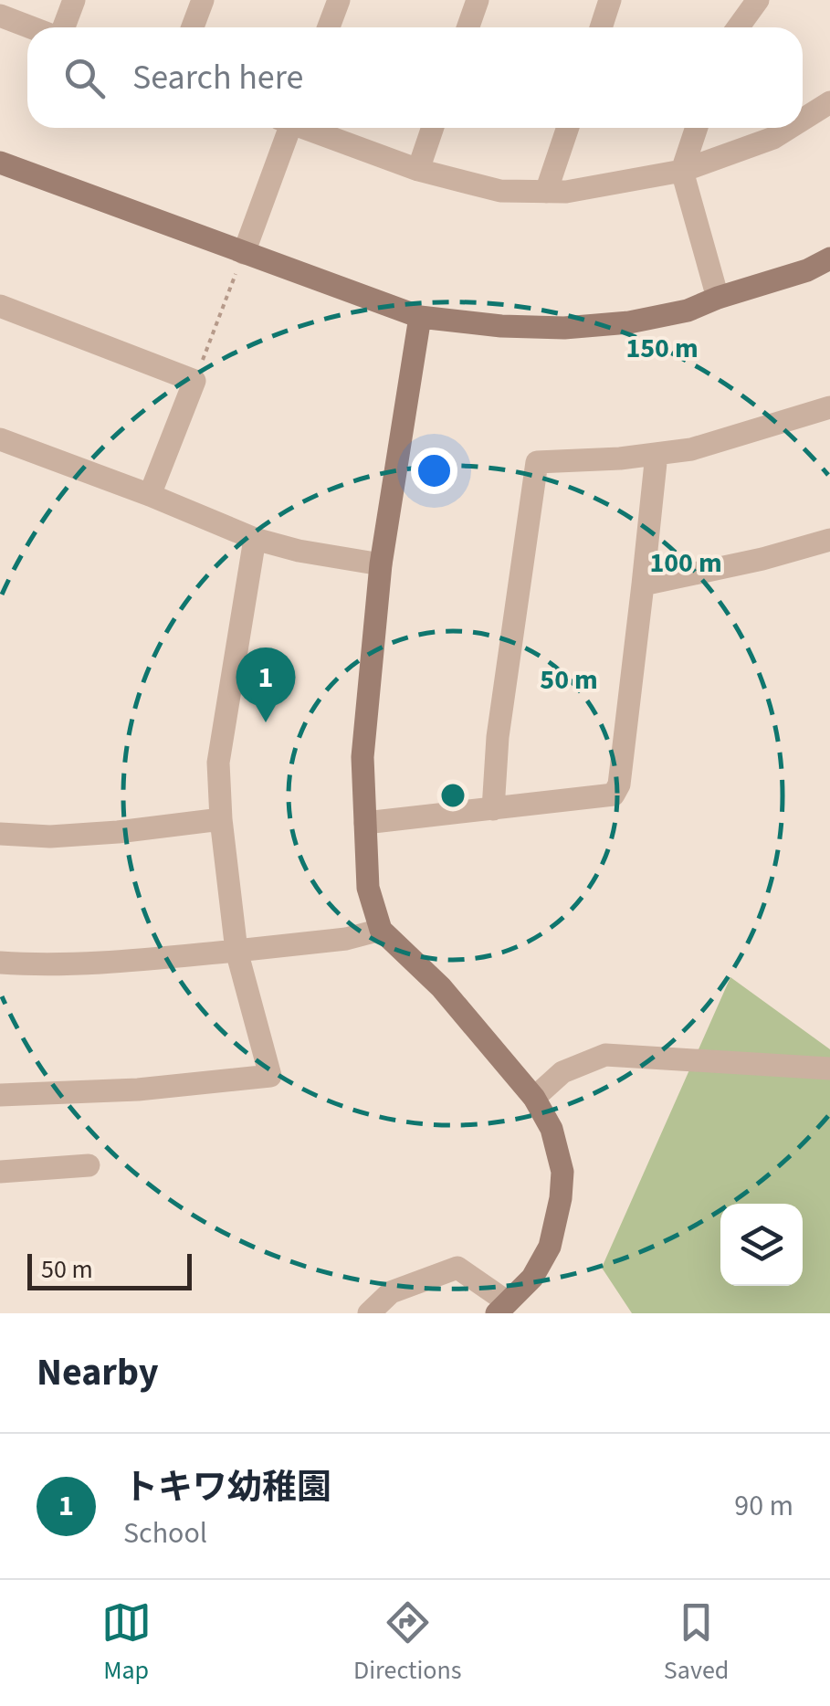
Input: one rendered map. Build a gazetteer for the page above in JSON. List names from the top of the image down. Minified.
{"scale_bar":"50 m","page":{"search":"Search here","pins":"1","scale":"50 m","heading":"Nearby","list":[{"mark":"1","name":"トキワ幼稚園","note":"School","value":"90 m"}],"nav":["Map","Directions","Saved"]},"rings":["150 m","100 m","50 m"]}
